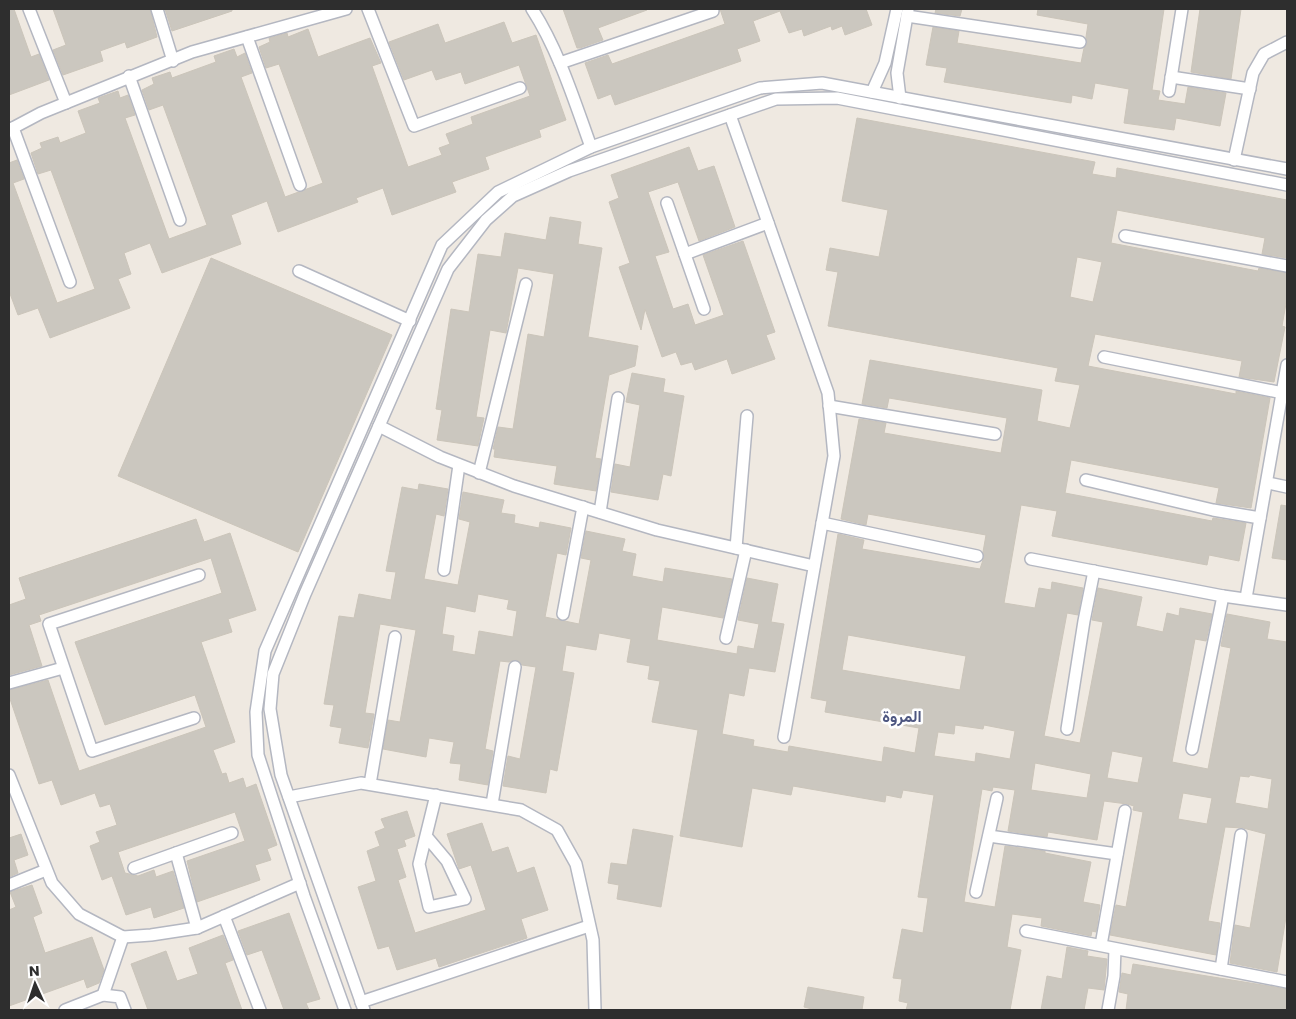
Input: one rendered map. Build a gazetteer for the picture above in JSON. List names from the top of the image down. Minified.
{"districts":["المروة"],"north":"top"}
